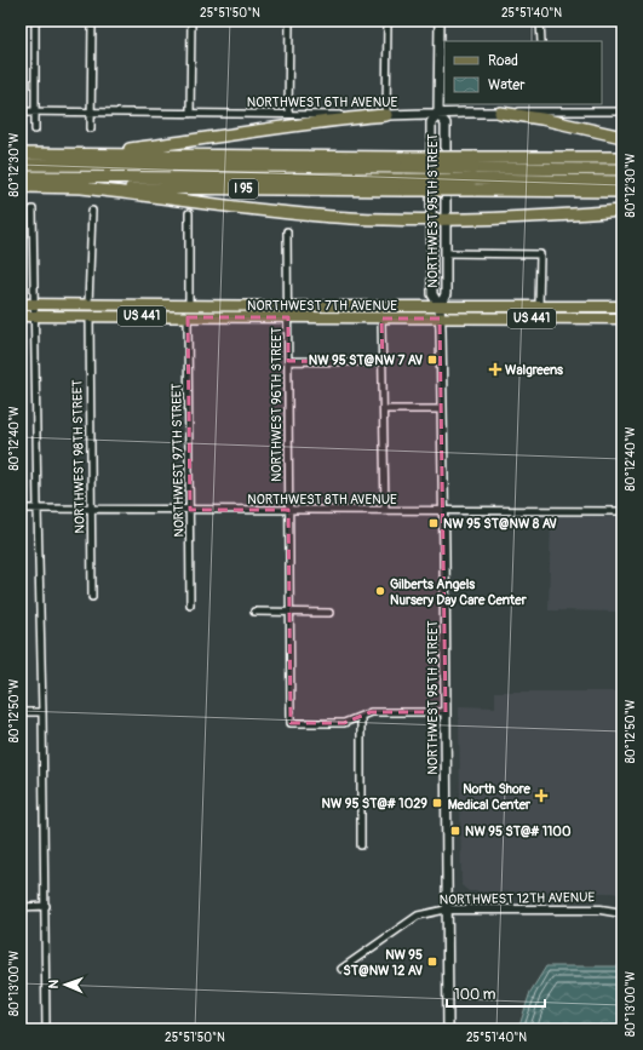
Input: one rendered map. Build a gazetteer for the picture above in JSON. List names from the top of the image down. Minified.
{"streets":{"highway":["I 95"],"main road":["NORTHWEST 6TH AVENUE","NORTHWEST 95TH STREET","NORTHWEST 7TH AVENUE","US 441"],"street":["NORTHWEST 96TH STREET","NORTHWEST 98TH STREET","NORTHWEST 97TH STREET","NORTHWEST 8TH AVENUE","NORTHWEST 12TH AVENUE"]},"crossings":[["NORTHWEST 6TH AVENUE","NORTHWEST 95TH STREET"],["NORTHWEST 95TH STREET","NORTHWEST 7TH AVENUE"],["NORTHWEST 95TH STREET","NORTHWEST 8TH AVENUE"],["NORTHWEST 95TH STREET","NORTHWEST 12TH AVENUE"],["NORTHWEST 7TH AVENUE","NORTHWEST 96TH STREET"],["NORTHWEST 7TH AVENUE","NORTHWEST 98TH STREET"],["NORTHWEST 7TH AVENUE","NORTHWEST 97TH STREET"],["NORTHWEST 96TH STREET","NORTHWEST 8TH AVENUE"],["NORTHWEST 98TH STREET","NORTHWEST 8TH AVENUE"],["NORTHWEST 97TH STREET","NORTHWEST 8TH AVENUE"]],"places":{"transit":["NW 95 ST@NW 7 AV","NW 95 ST@NW 8 AV","NW 95 ST@# 1029","NW 95 ST@# 1100","NW 95 ST@NW 12 AV"],"health":["Walgreens","North Shore Medical Center"],"other":["Gilberts Angels Nursery Day Care Center"]},"legend":["Road","Water"],"scale_bar":"100 m","north":"left","coordinates":["25°51'50\"N","25°51'40\"N","80°12'30\"W","80°12'40\"W","80°12'50\"W","80°13'00\"W"]}
